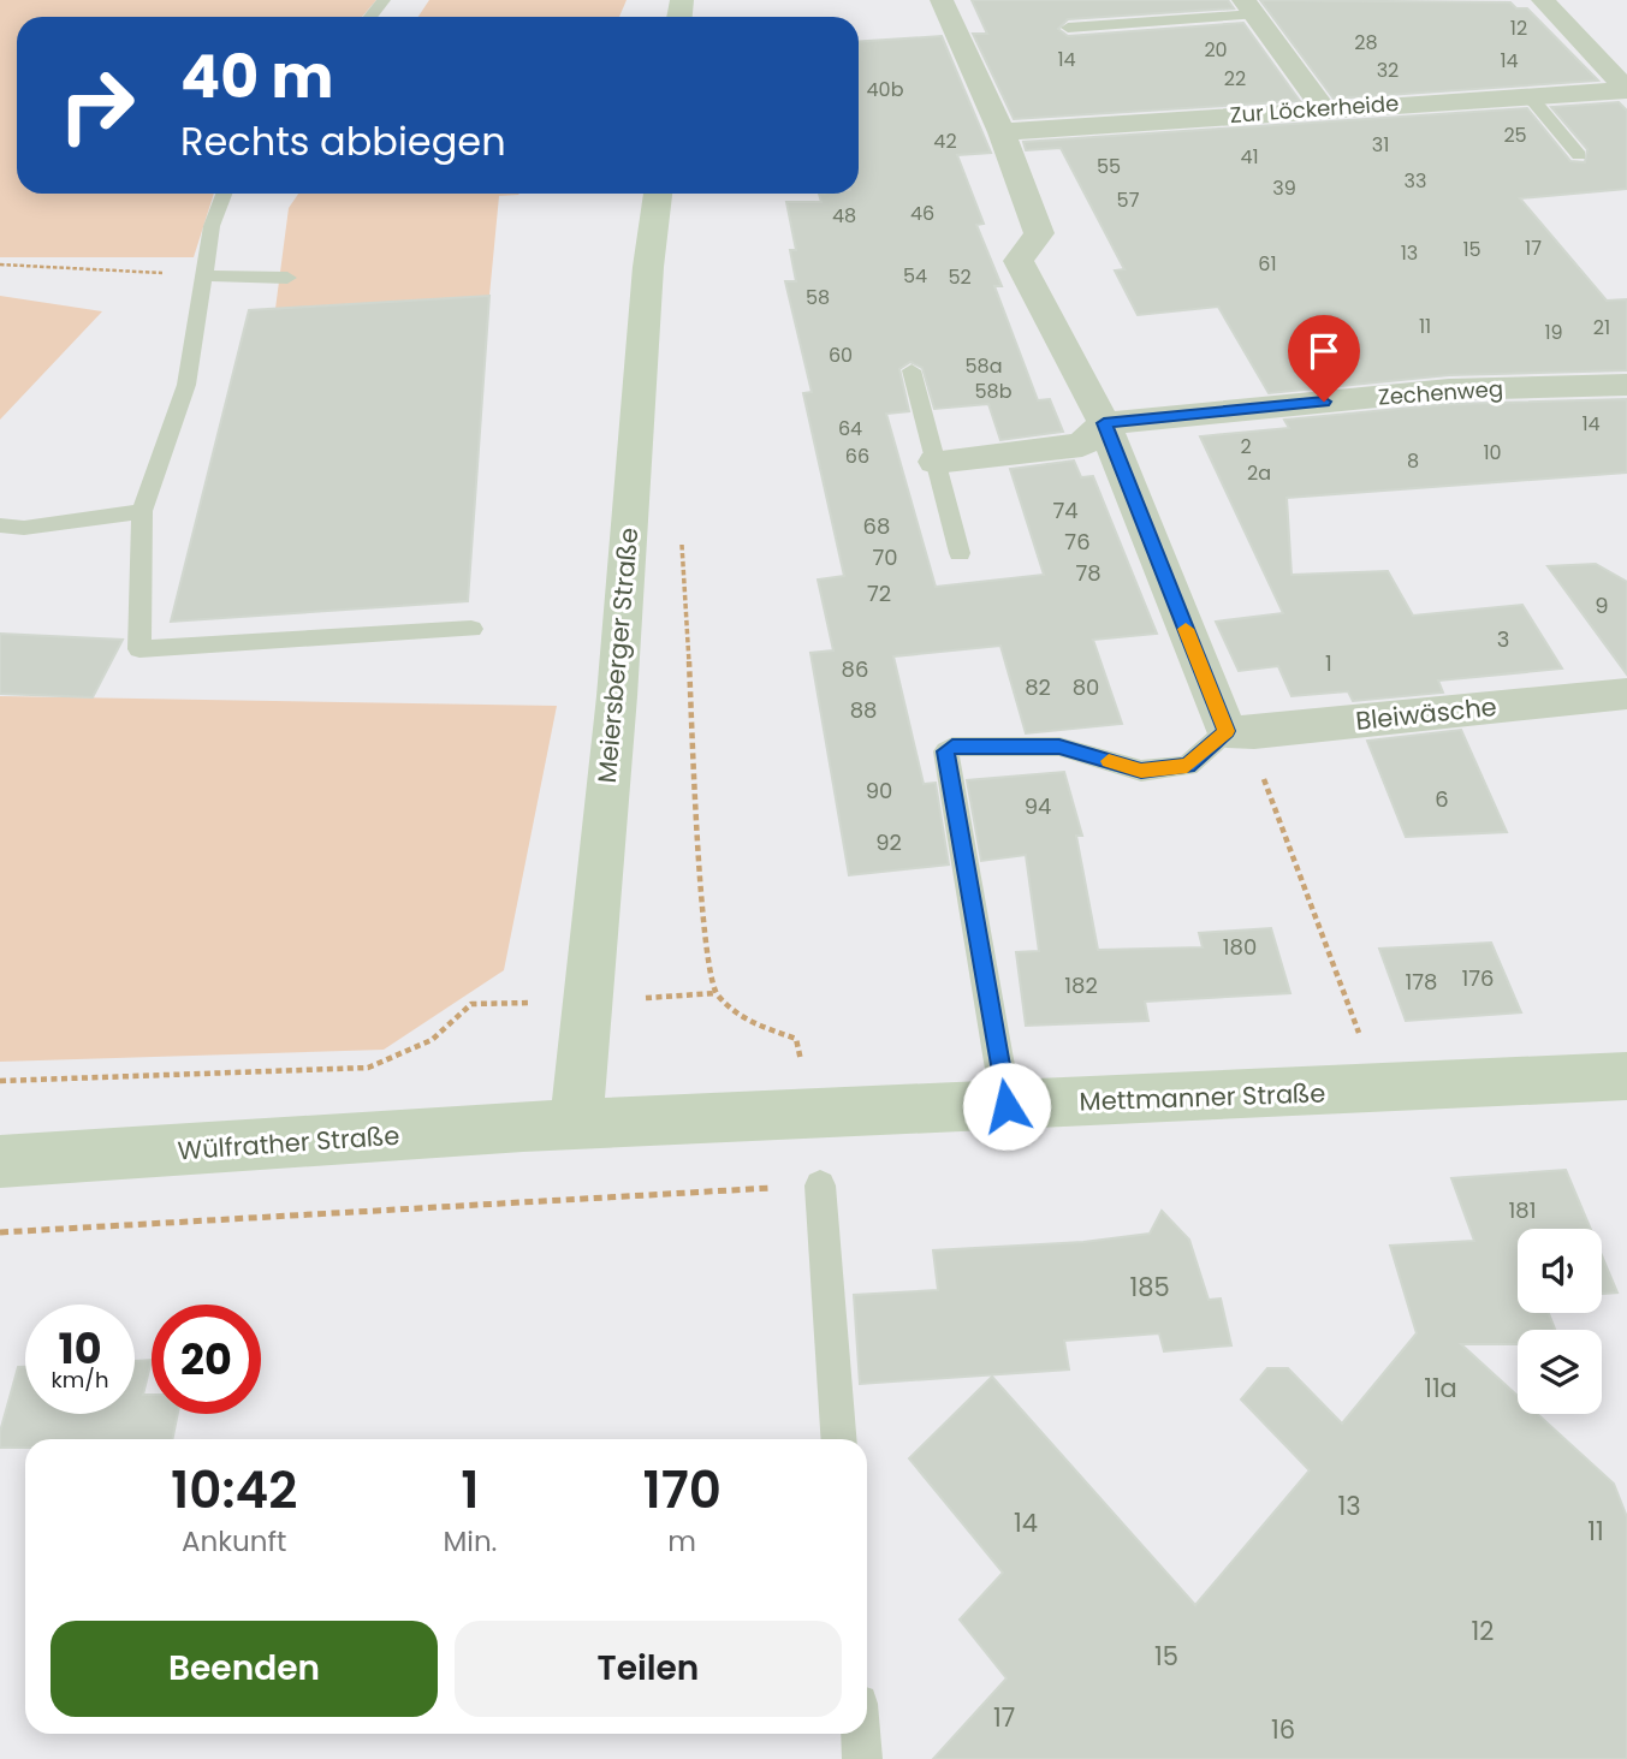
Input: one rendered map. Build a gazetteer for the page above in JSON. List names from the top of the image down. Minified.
{"streets":{"main road":["Meiersberger Straße","Mettmanner Straße","Wülfrather Straße"],"street":["Zur Löckerheide","Zechenweg","Bleiwäsche"]},"crossings":[["Meiersberger Straße","Mettmanner Straße"],["Meiersberger Straße","Wülfrather Straße"],["Mettmanner Straße","Wülfrather Straße"]],"house_numbers":["12","28","20","14","14","32","22","40b","25","42","31","41","55","33","39","57","46","48","17","15","13","61","54","52","58","11","21","19","60","58a","58b","14","64","2","10","66","8","2a","74","68","76","70","78","72","9","3","1","86","82","80","88","90","6","94","92","180","176","178","182","181","185","11a","13","14","11","12","15","17","16"],"page":{"turn":["40 m","Rechts abbiegen"],"speed":"10 km/h","limit":"20","eta":["10:42","Ankunft","1","Min.","170","m"],"buttons":["Beenden","Teilen"]}}
